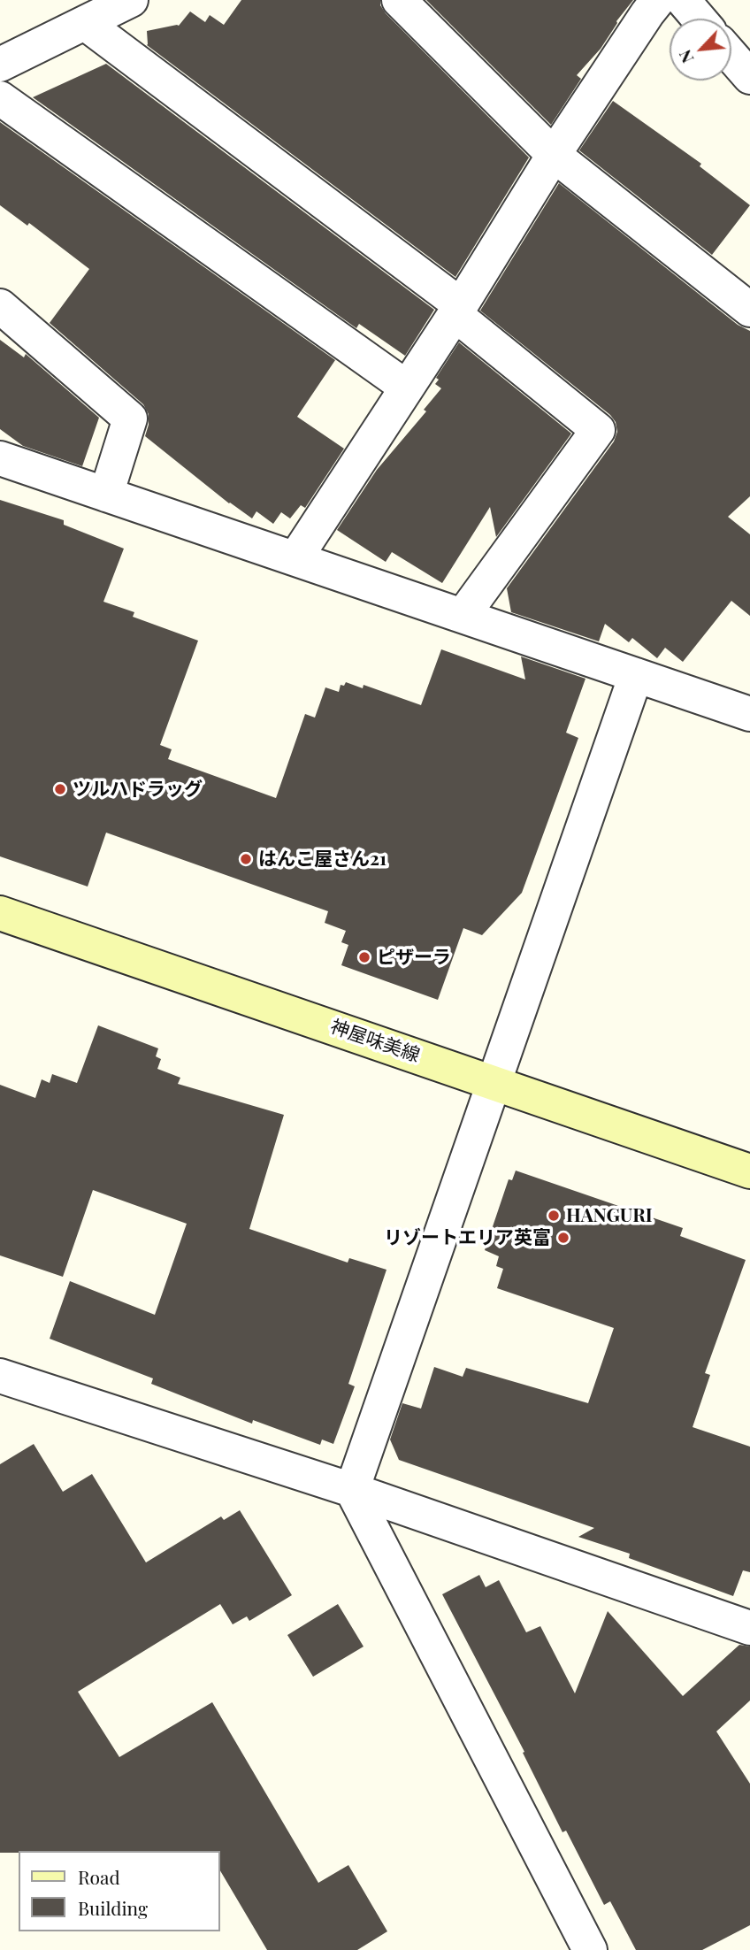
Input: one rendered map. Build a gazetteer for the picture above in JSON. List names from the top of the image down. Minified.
{"streets":{"main road":["神屋味美線"]},"places":["ツルハドラッグ","はんこ屋さん21","ピザーラ","HANGURI","リゾートエリア英富"],"legend":["Road","Building"],"north":"bottom left"}
